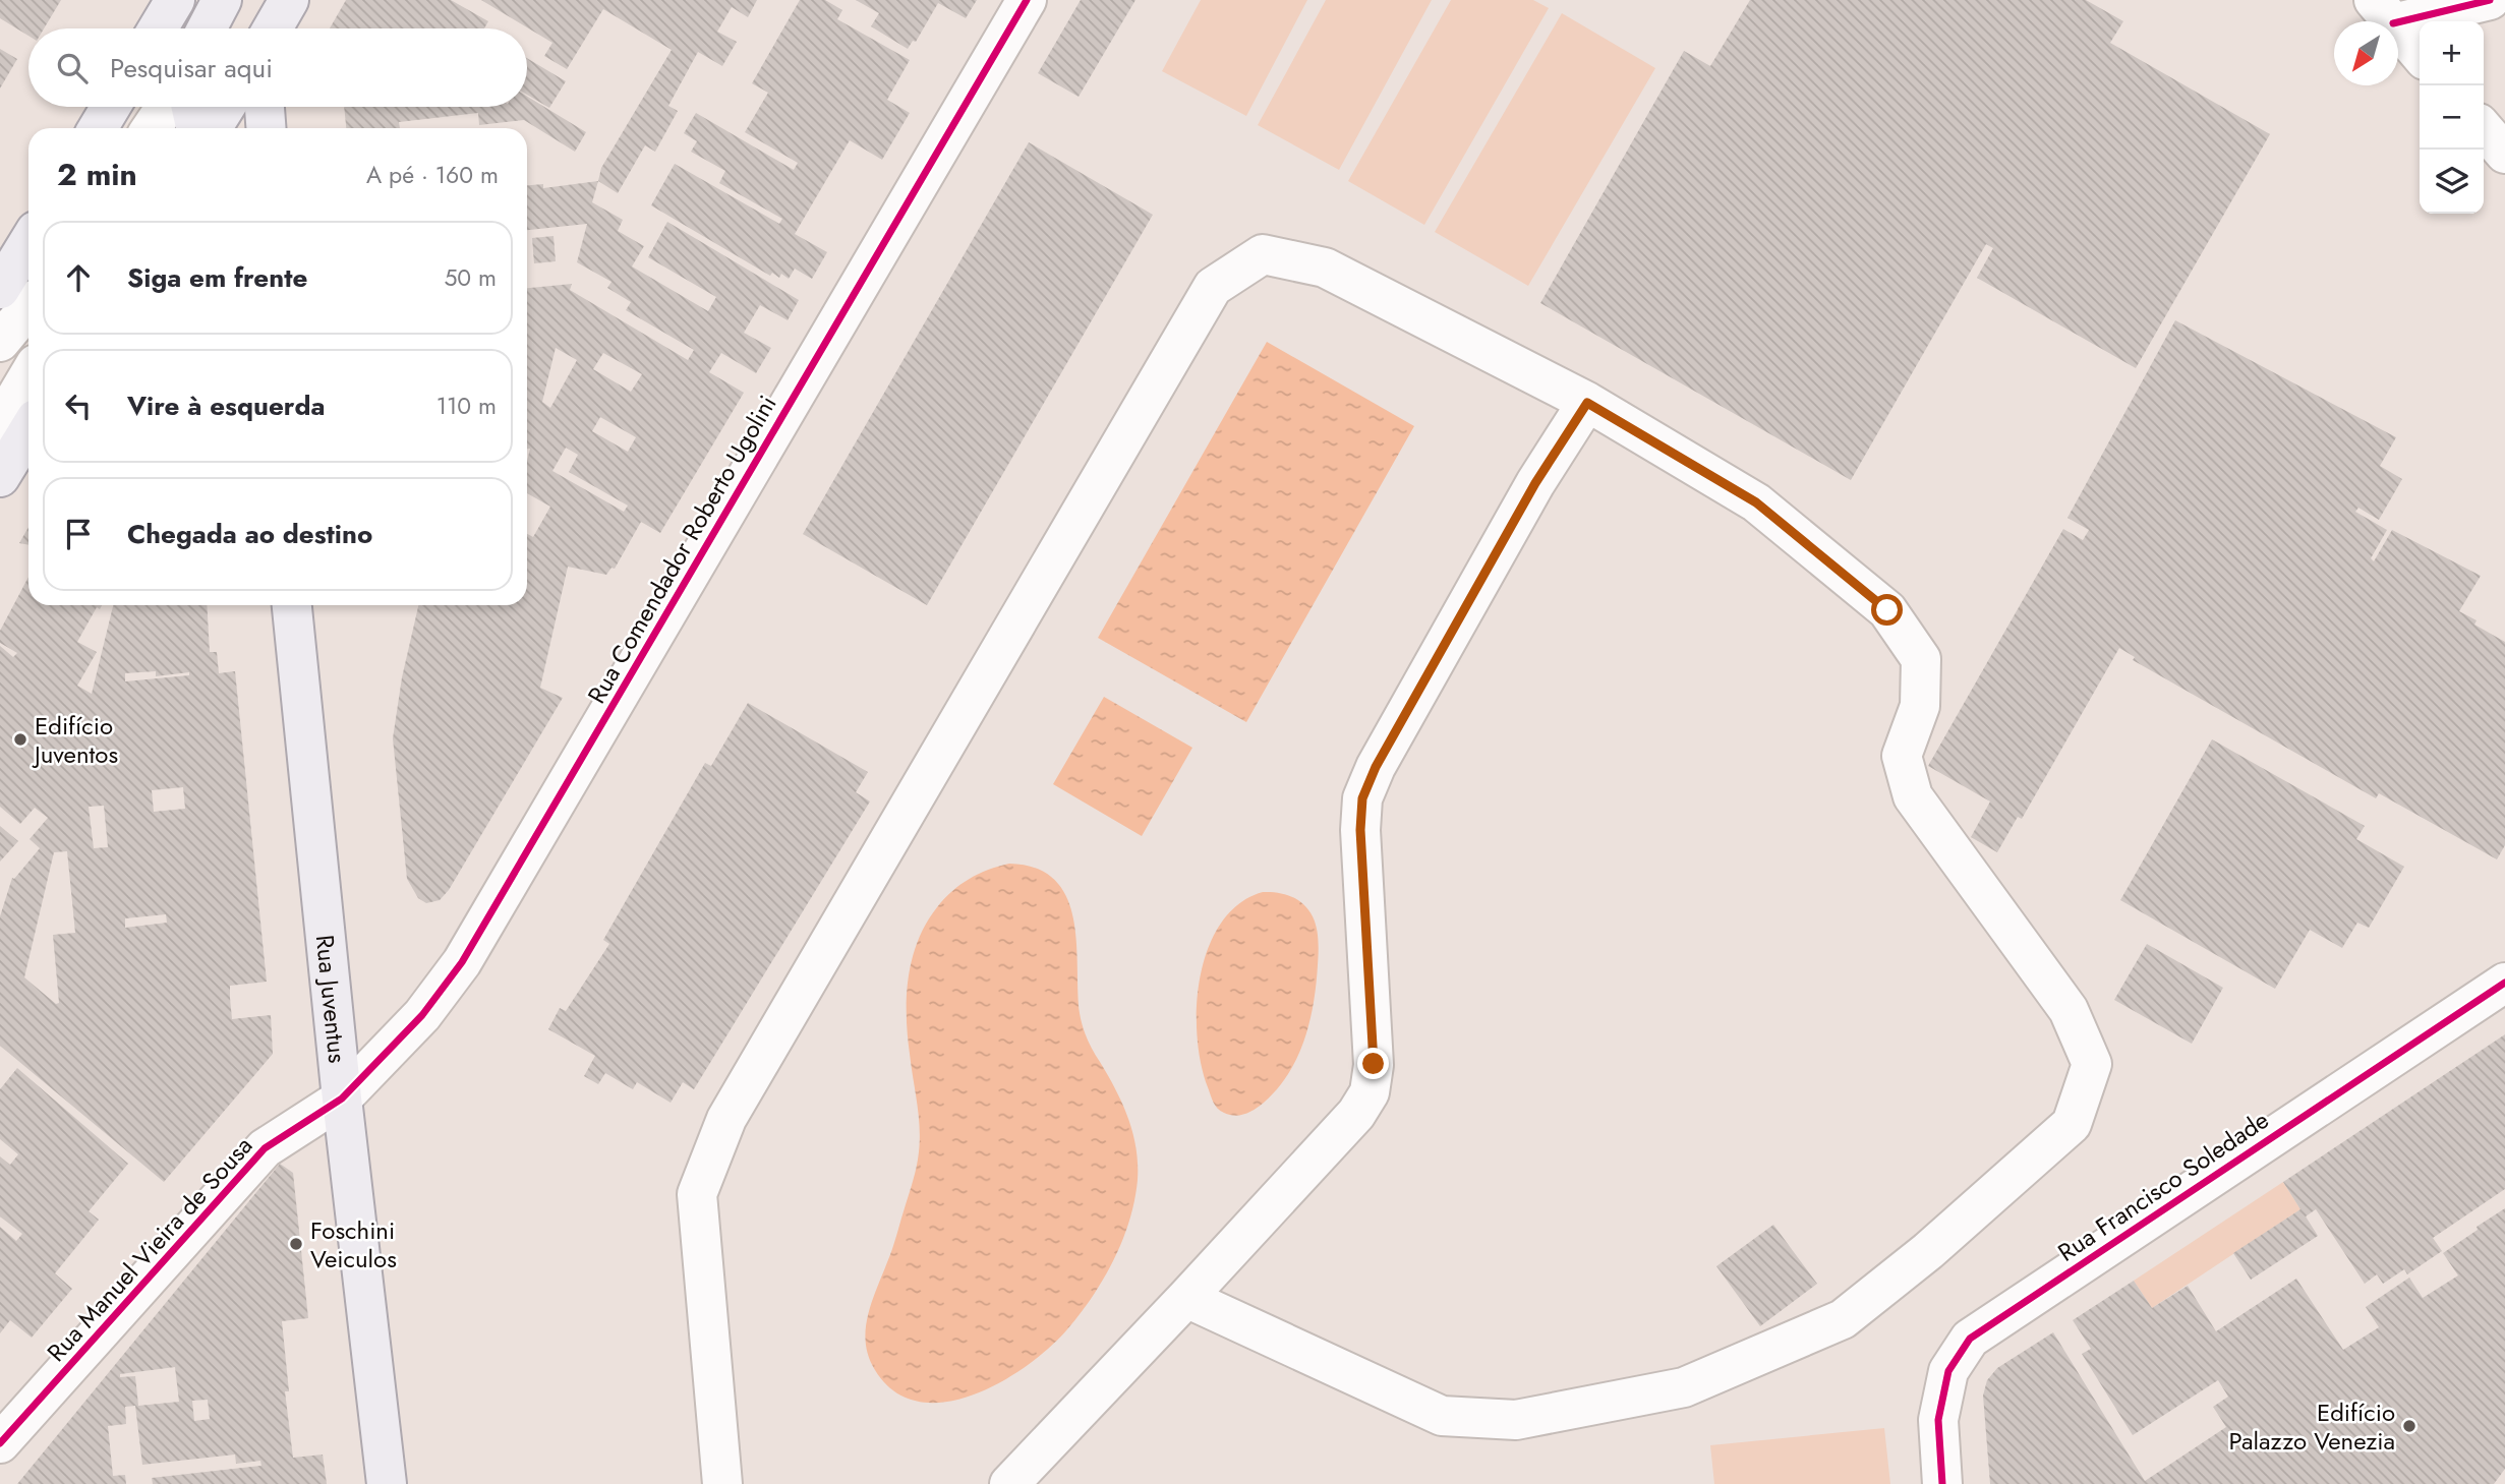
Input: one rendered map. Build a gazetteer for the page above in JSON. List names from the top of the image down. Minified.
{"streets":{"main road":["Rua Juventus"],"street":["Rua Comendador Roberto Ugolini","Rua Francisco Soledade","Rua Manuel Vieira de Sousa"]},"crossings":[["Rua Comendador Roberto Ugolini","Rua Juventus"],["Rua Comendador Roberto Ugolini","Rua Manuel Vieira de Sousa"],["Rua Juventus","Rua Manuel Vieira de Sousa"]],"places":["Edifício Juventos","Foschini Veiculos","Edifício Palazzo Venezia"],"north":"bottom left","page":{"map_buttons":["+","−"],"search":"Pesquisar aqui","heading":["2 min","A pé · 160 m"],"list":[["Siga em frente","50 m"],["Vire à esquerda","110 m"],"Chegada ao destino"]}}
